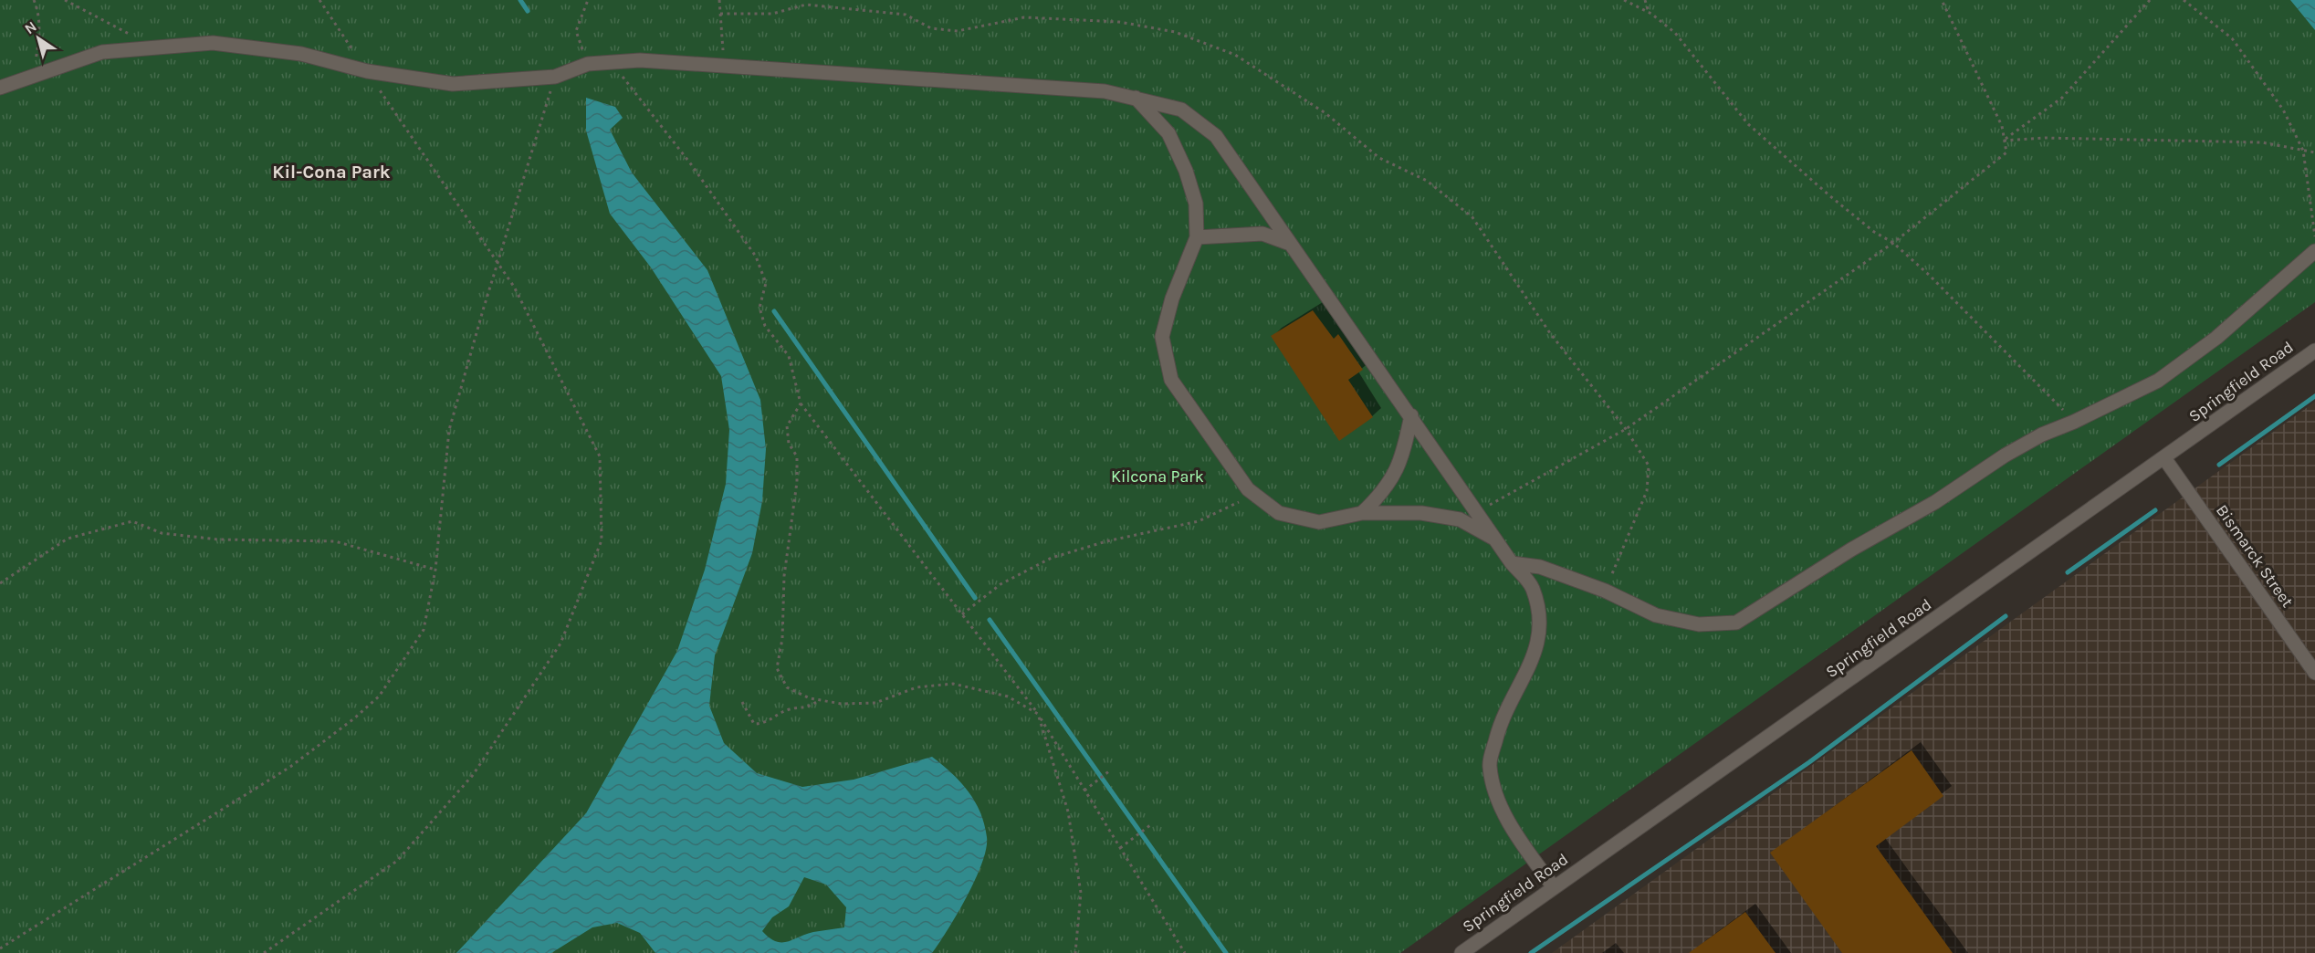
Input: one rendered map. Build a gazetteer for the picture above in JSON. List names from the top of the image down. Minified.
{"streets":{"street":["Springfield Road","Bismarck Street"]},"crossings":[["Springfield Road","Bismarck Street"]],"districts":["Kil-Cona Park"],"parks":["Kilcona Park"],"north":"top left"}
